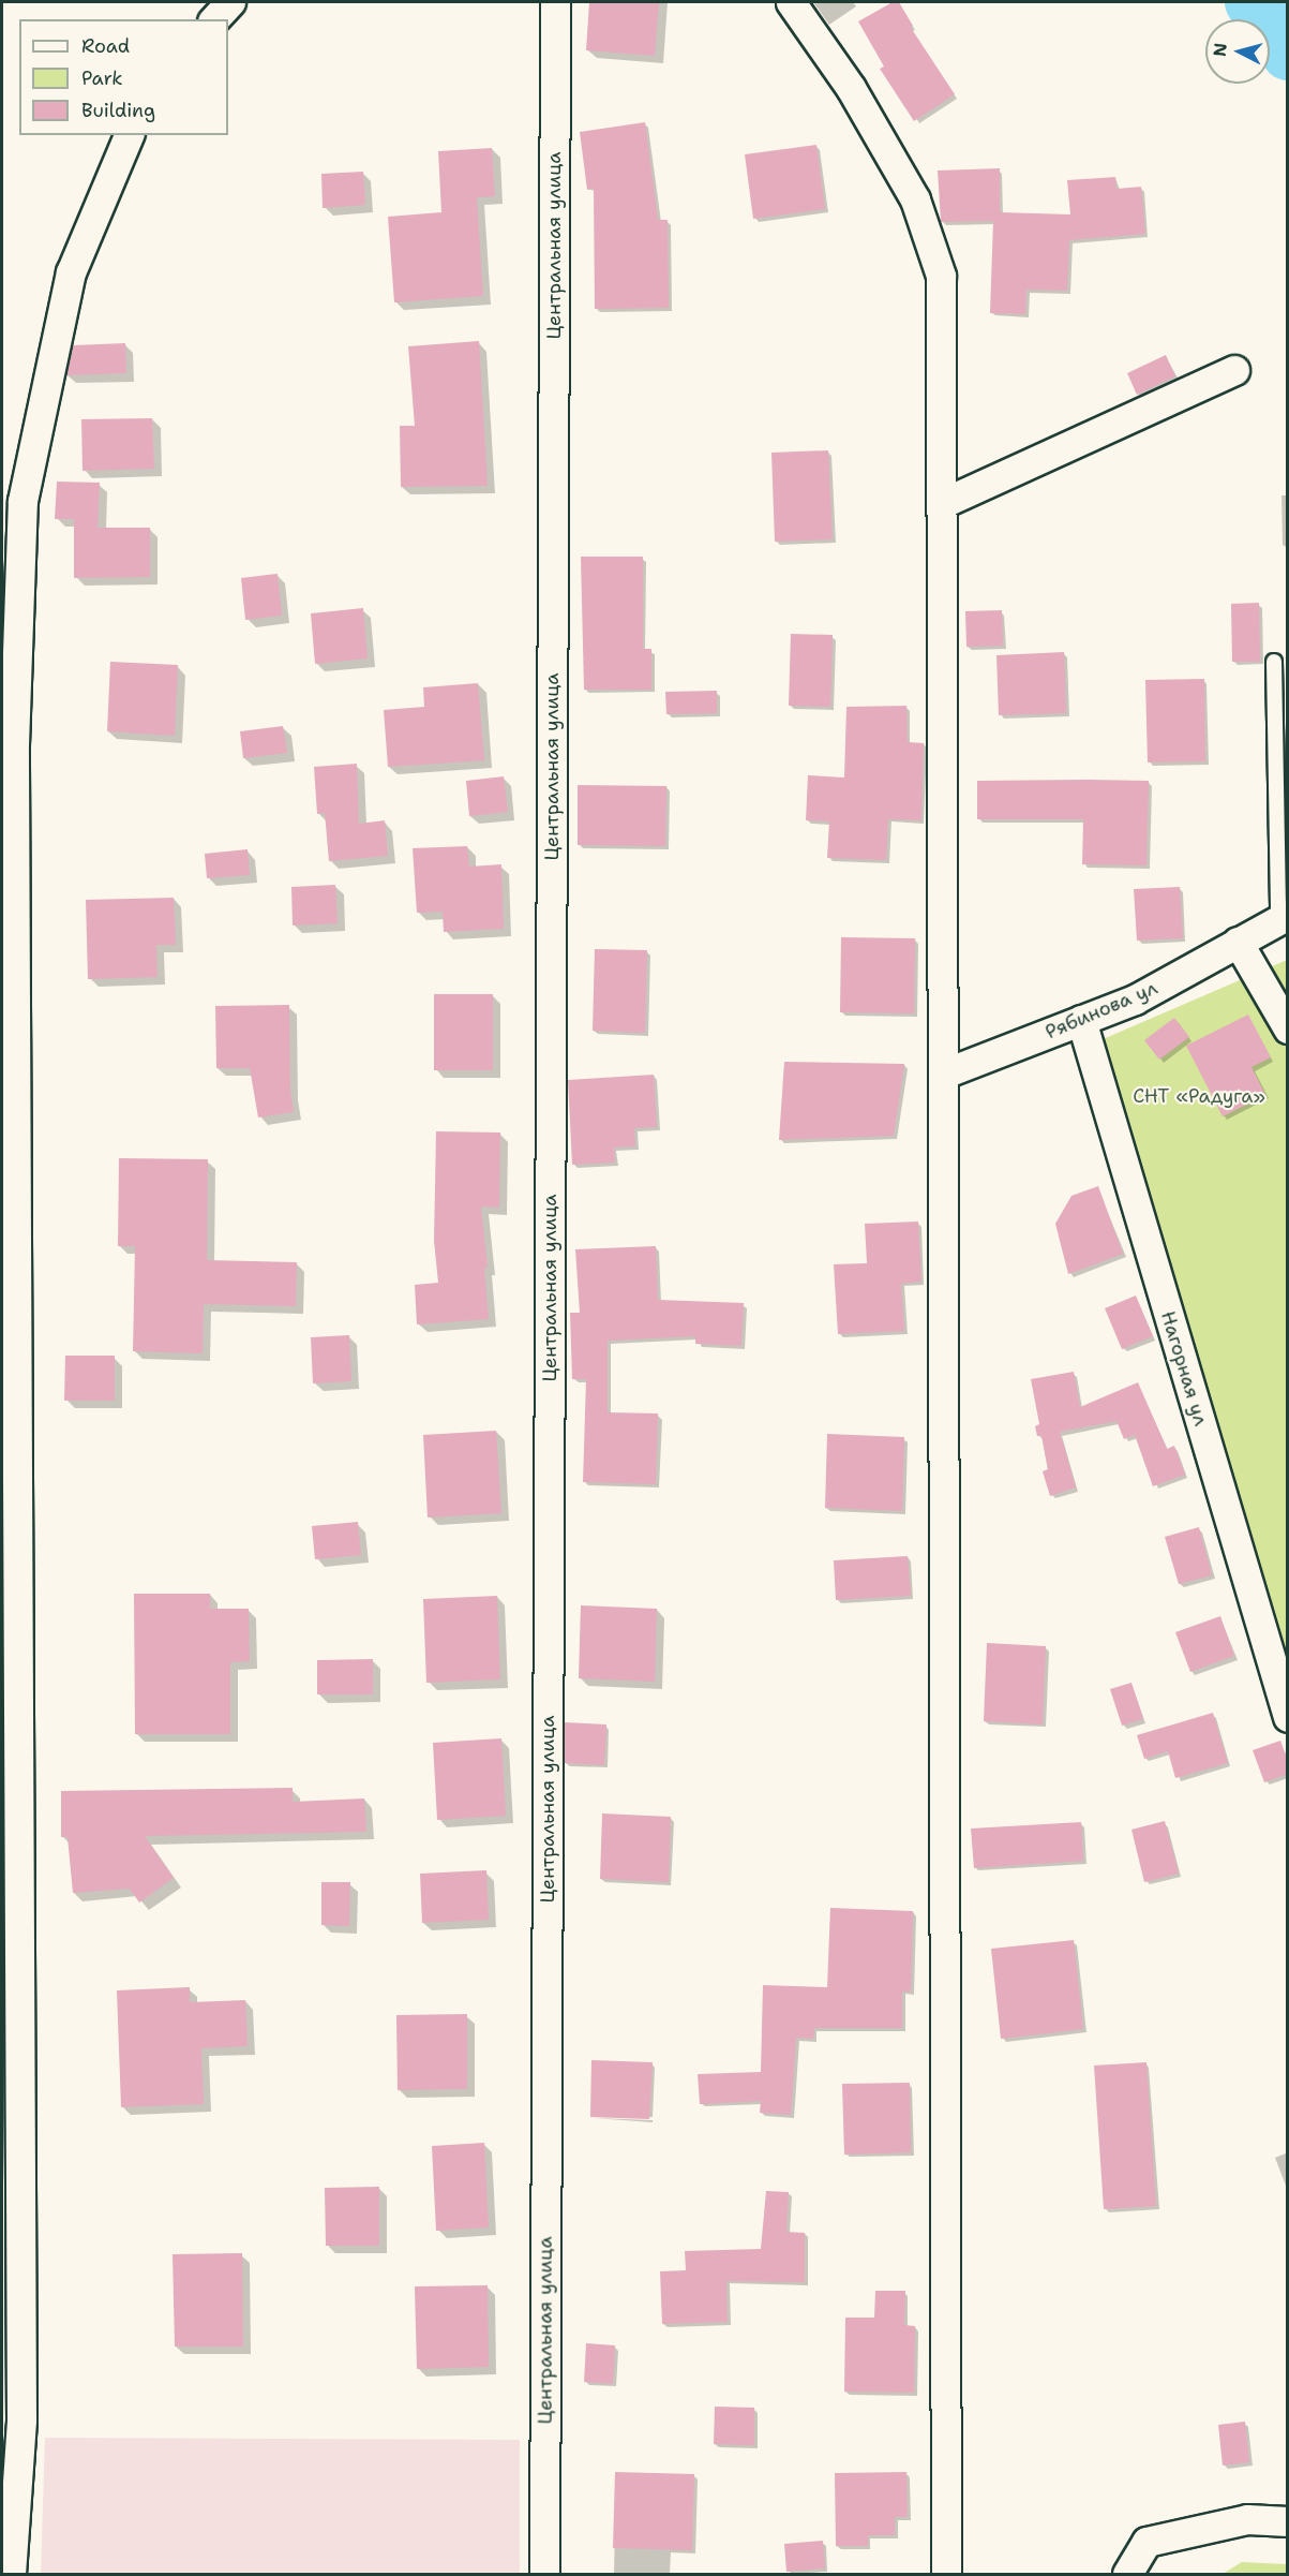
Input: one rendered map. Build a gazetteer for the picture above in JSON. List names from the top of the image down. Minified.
{"streets":{"street":["Центральная улица","Рябинова ул","Нагорная ул"]},"crossings":[["Рябинова ул","Нагорная ул"]],"parks":["СНТ «Радуга»"],"legend":["Road","Park","Building"],"north":"left"}
